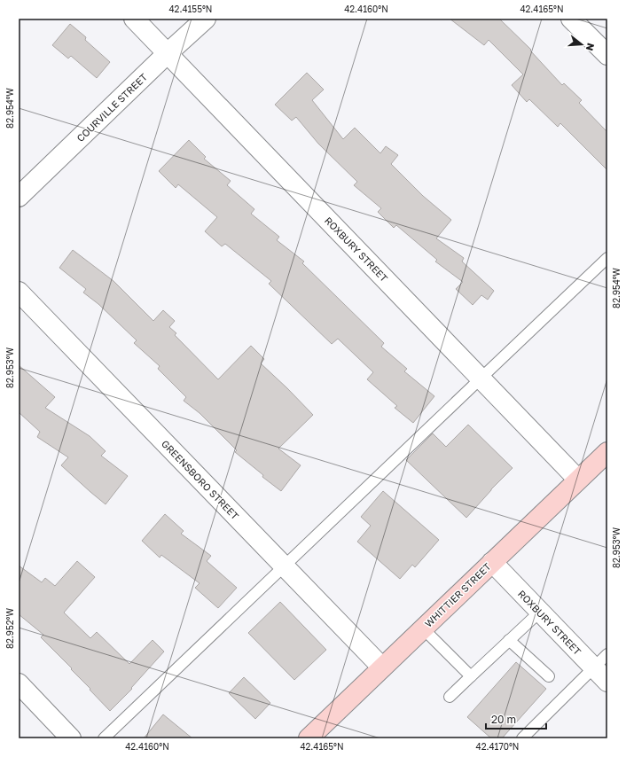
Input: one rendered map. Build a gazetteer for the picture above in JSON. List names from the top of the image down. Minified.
{"streets":{"street":["COURVILLE STREET","ROXBURY STREET","GREENSBORO STREET","WHITTIER STREET"]},"crossings":[["COURVILLE STREET","ROXBURY STREET"],["ROXBURY STREET","WHITTIER STREET"],["GREENSBORO STREET","WHITTIER STREET"]],"scale_bar":"20 m","north":"right","coordinates":["42.4155°N","42.4160°N","42.4165°N","82.954°W","82.953°W","82.952°W","42.4170°N"]}
